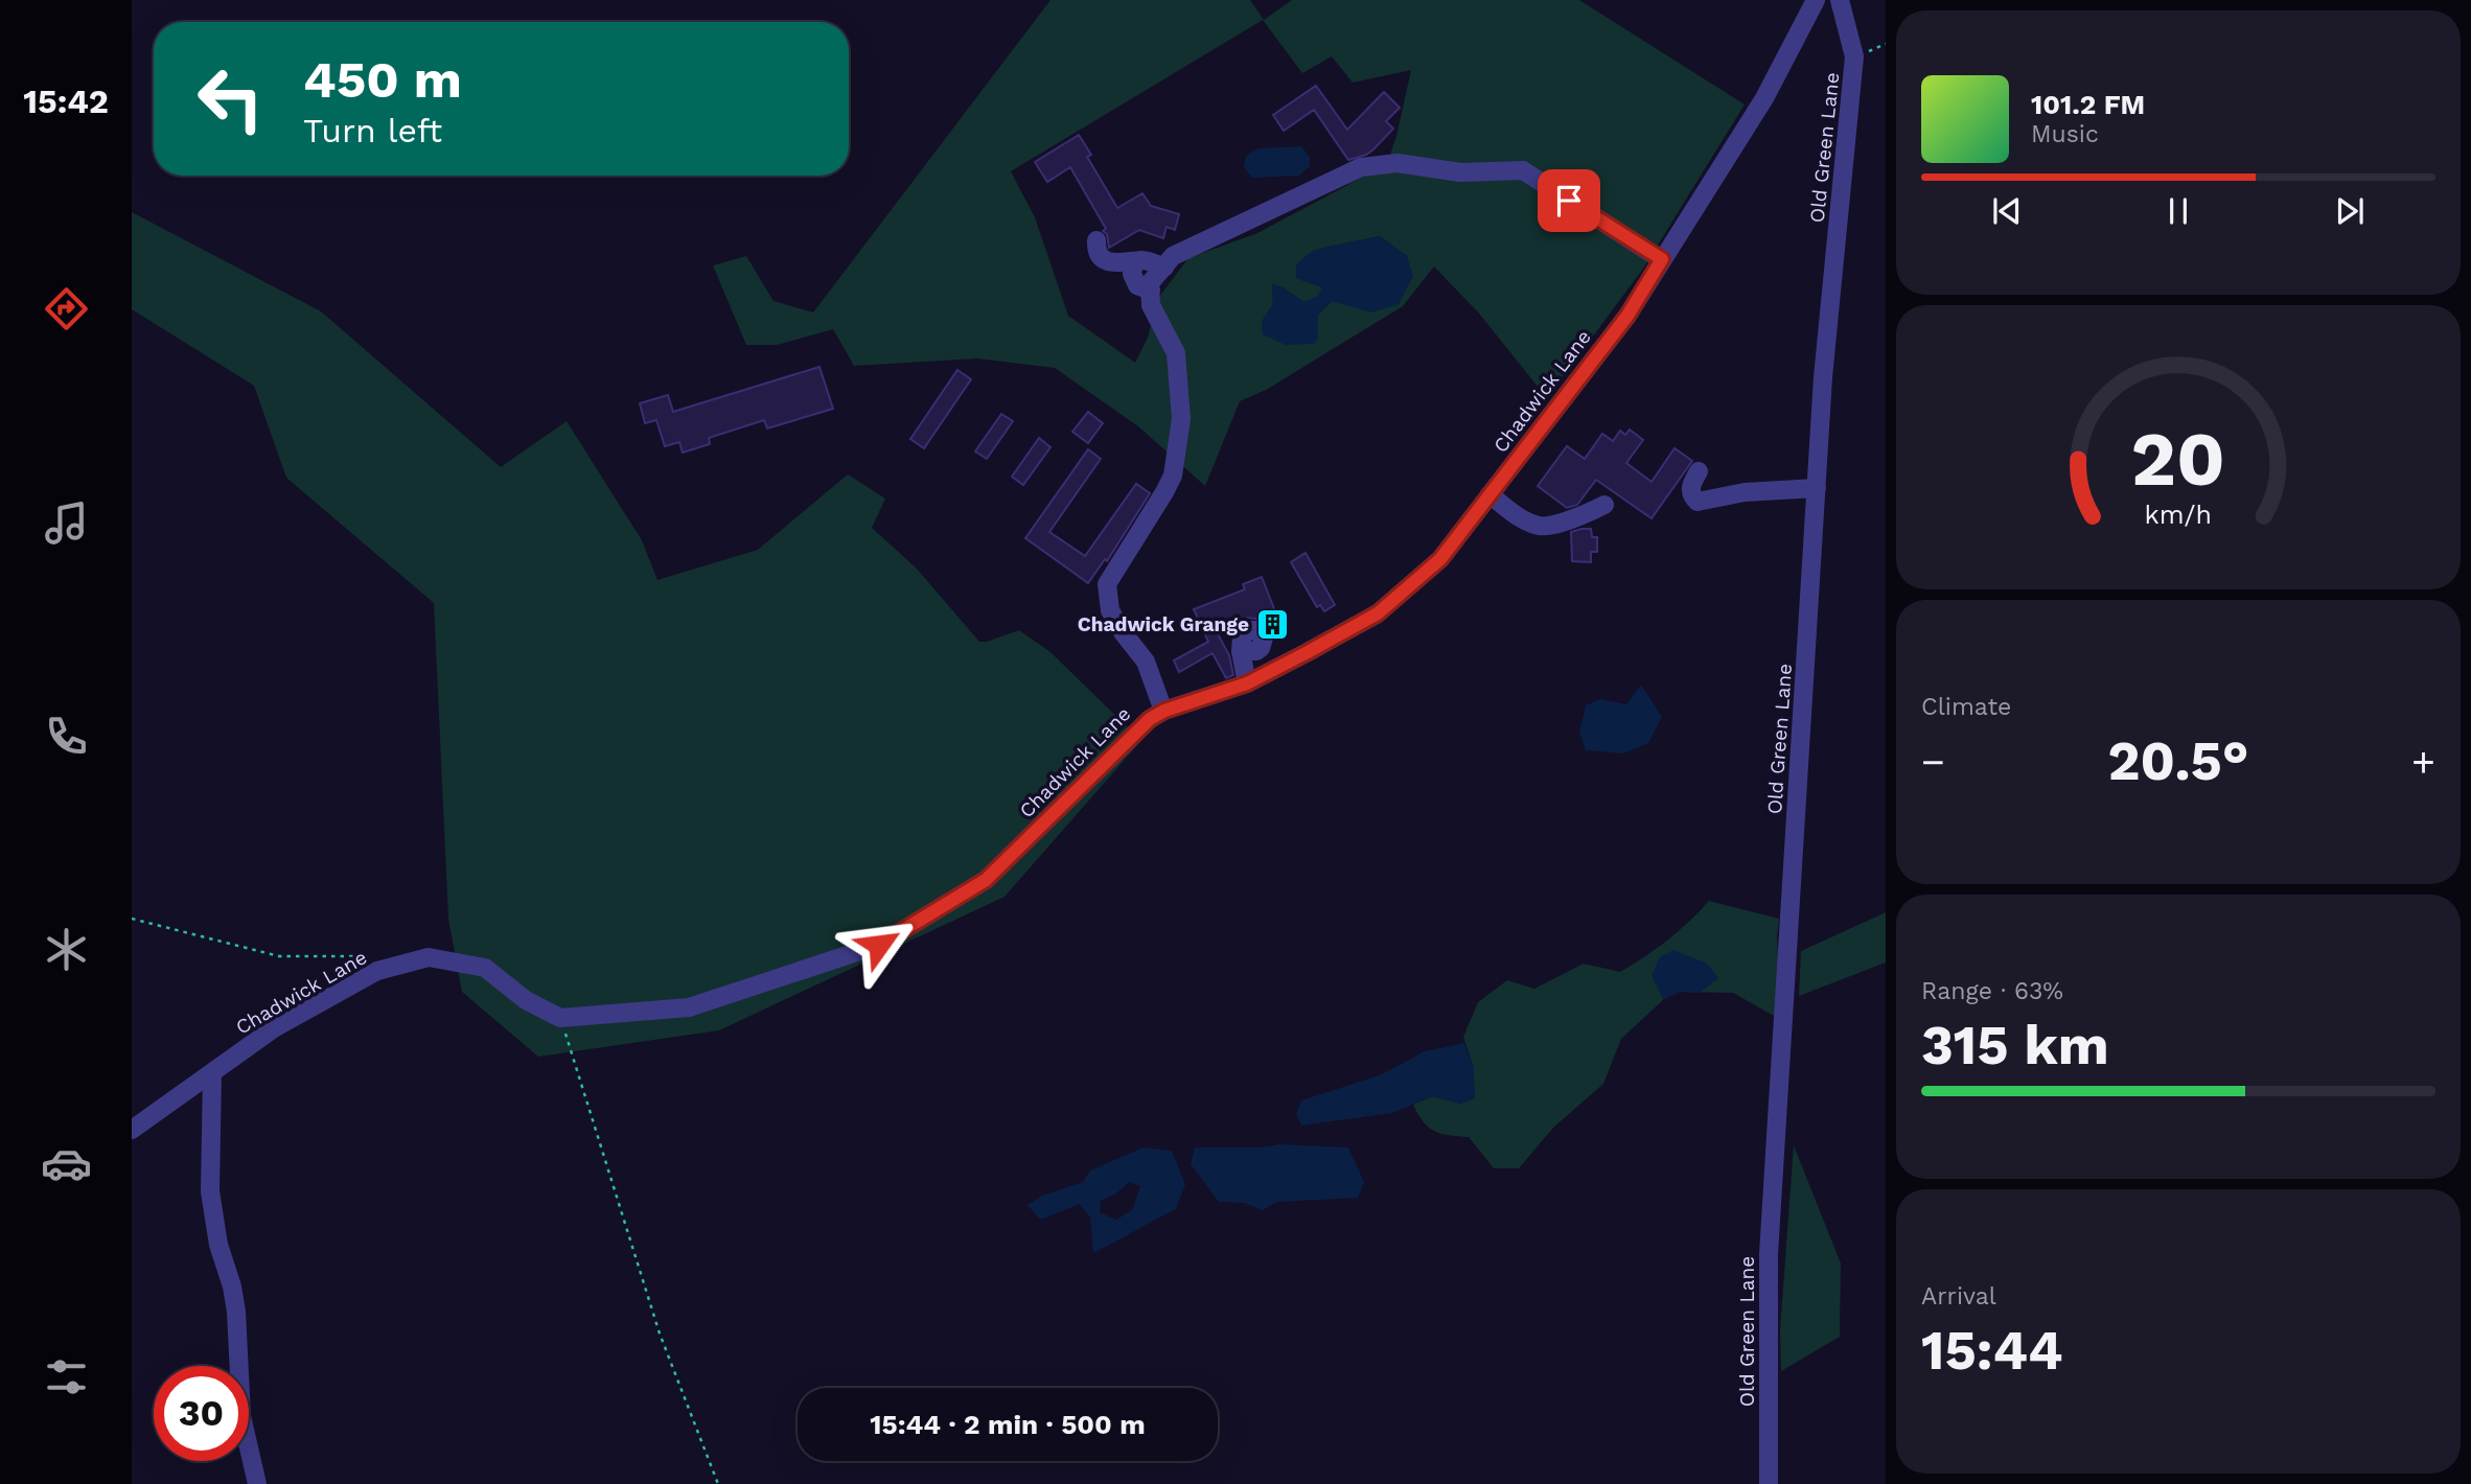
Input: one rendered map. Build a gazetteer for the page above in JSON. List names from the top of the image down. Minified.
{"streets":{"street":["Old Green Lane","Chadwick Lane"]},"places":{"building":["Chadwick Grange"]},"page":{"tabs":"15:42","turn":["450 m","Turn left"],"song":["101.2 FM","Music"],"tile":["Climate",["Range · 63%","315 km"],["Arrival","15:44"]],"heat":["−","20.5°","+"],"limit":"30","trip":"15:44 · 2 min · 500 m","gauge":["20","km/h"]}}
